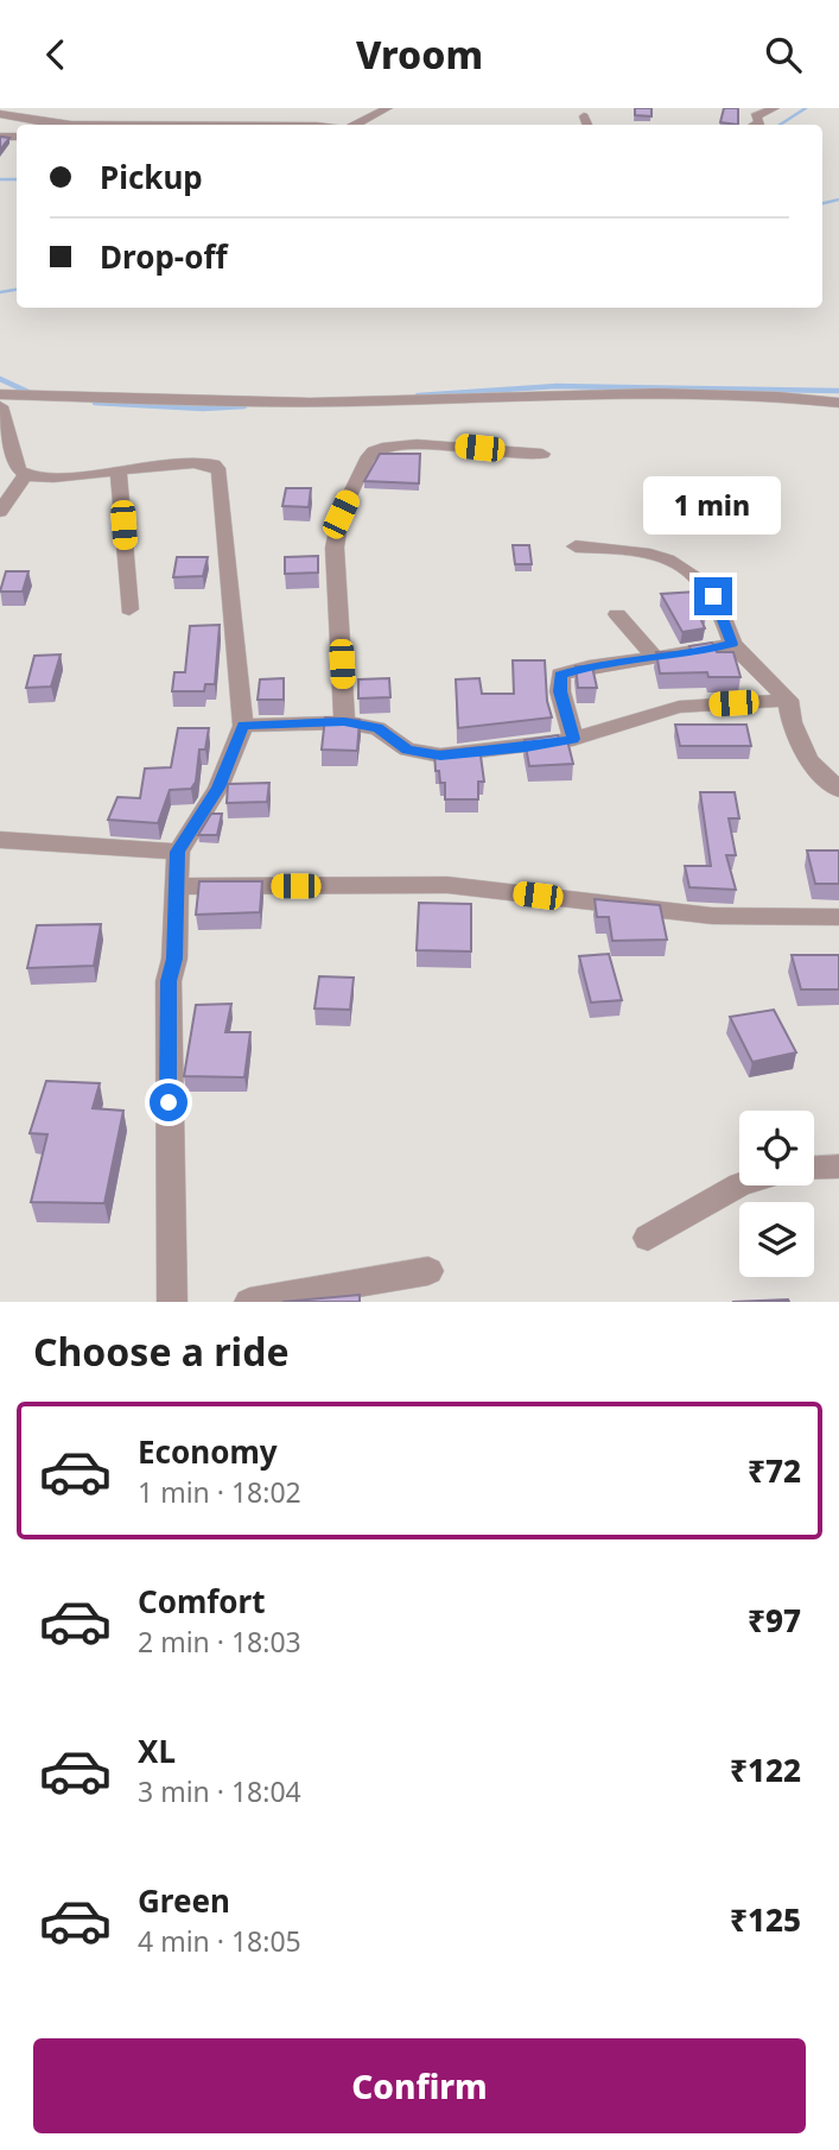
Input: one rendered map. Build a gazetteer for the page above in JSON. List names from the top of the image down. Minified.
{"page":{"header":"Vroom","banner":["Pickup","Drop-off"],"bubble":"1 min","heading":"Choose a ride","list":[{"name":"Economy","note":"1 min · 18:02","value":"₹72"},{"name":"Comfort","note":"2 min · 18:03","value":"₹97"},{"name":"XL","note":"3 min · 18:04","value":"₹122"},{"name":"Green","note":"4 min · 18:05","value":"₹125"}],"buttons":"Confirm"}}
